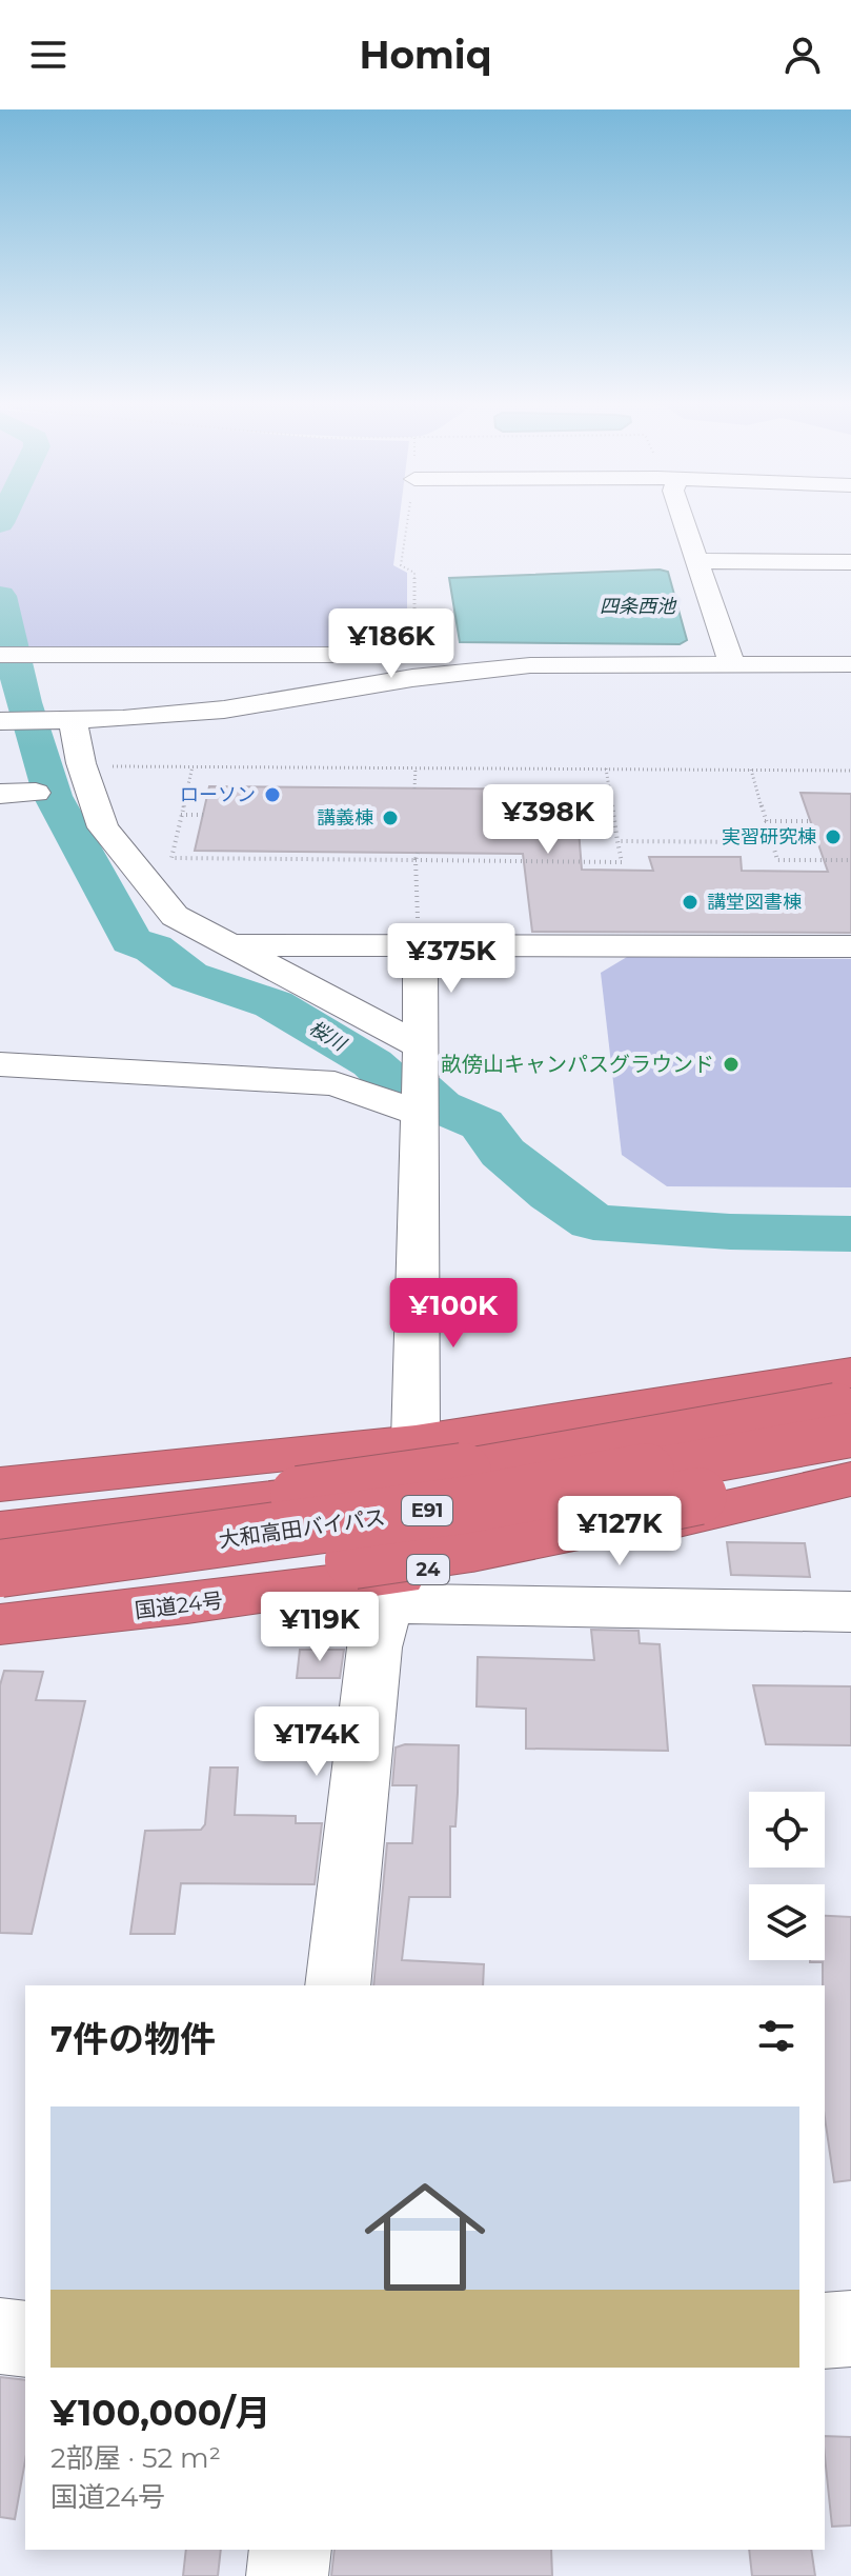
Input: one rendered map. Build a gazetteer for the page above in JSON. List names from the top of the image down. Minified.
{"streets":{"highway":["E91","大和高田バイパス","24","国道24号"]},"water":["四条西池","桜川"],"places":["ローソン","講義棟","実習研究棟","講堂図書棟","畝傍山キャンパスグラウンド"],"page":{"header":"Homiq","price":["¥186K","¥398K","¥375K","¥100K","¥127K","¥119K","¥174K"],"heading":"7件の物件","list":[{"name":"¥100,000/月","note":"2部屋 · 52 m² · 国道24号"}]}}
